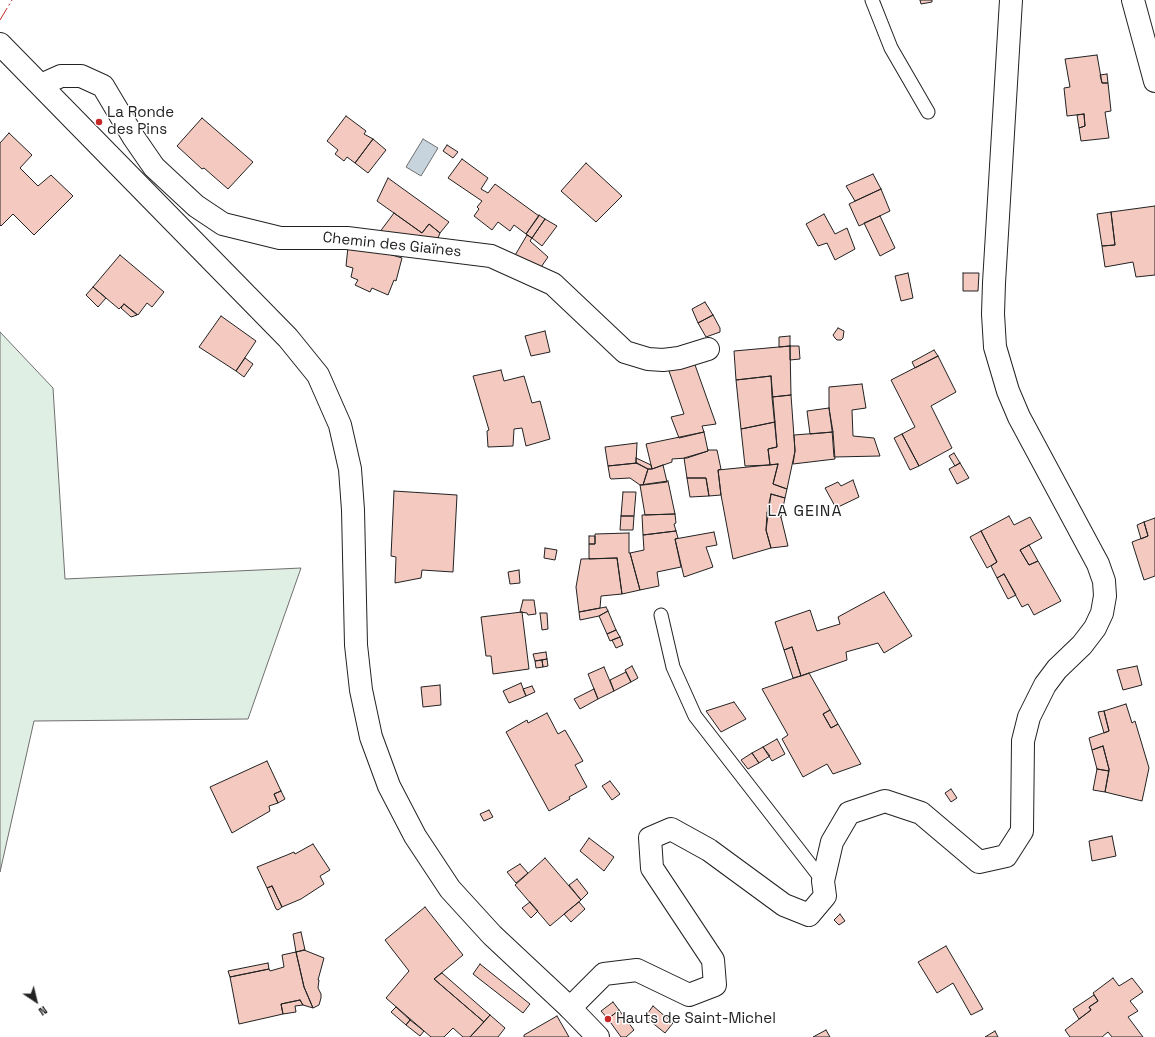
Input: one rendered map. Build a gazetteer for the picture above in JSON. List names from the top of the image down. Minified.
{"streets":{"street":["Chemin des Giaïnes"]},"districts":["LA GEINA"],"places":["La Ronde des Pins","Hauts de Saint-Michel"],"north":"bottom right"}
